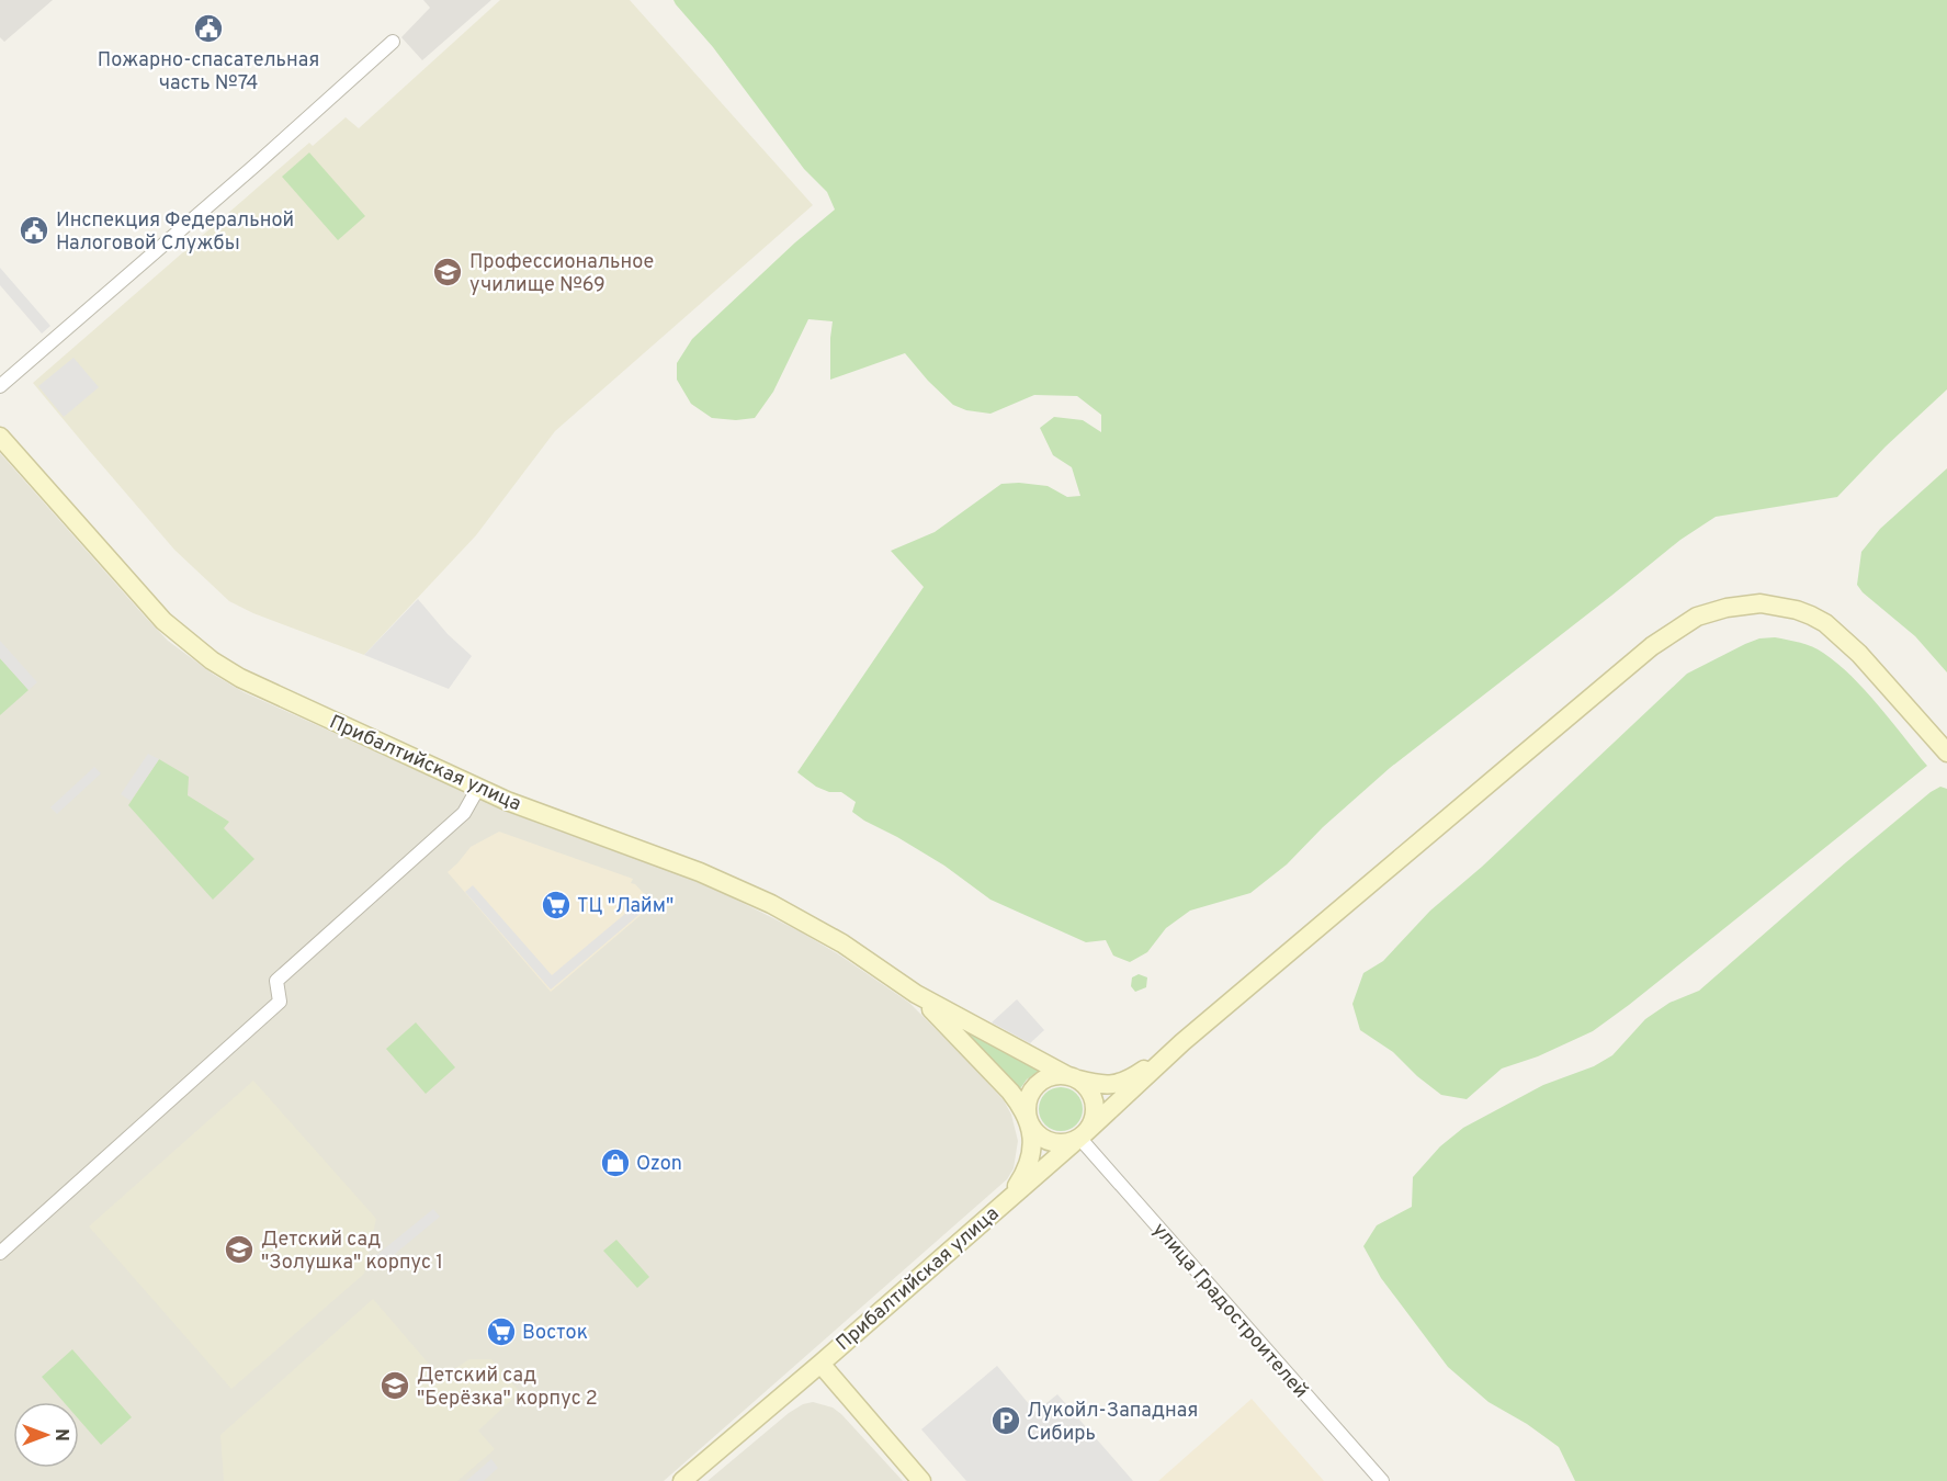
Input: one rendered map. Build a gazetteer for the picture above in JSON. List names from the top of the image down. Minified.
{"streets":{"street":["Прибалтийская улица","улица Градостроителей"]},"crossings":[["Прибалтийская улица","улица Градостроителей"]],"places":{"public building":["Пожарно-спасательная часть №74","Инспекция Федеральной Налоговой Службы"],"school or university":["Профессиональное училище №69","Детский сад \"Золушка\" корпус 1","Детский сад \"Берёзка\" корпус 2"],"supermarket":["ТЦ \"Лайм\"","Восток"],"shop":["Ozon"],"parking":["Лукойл-Западная Сибирь"]},"north":"right"}
